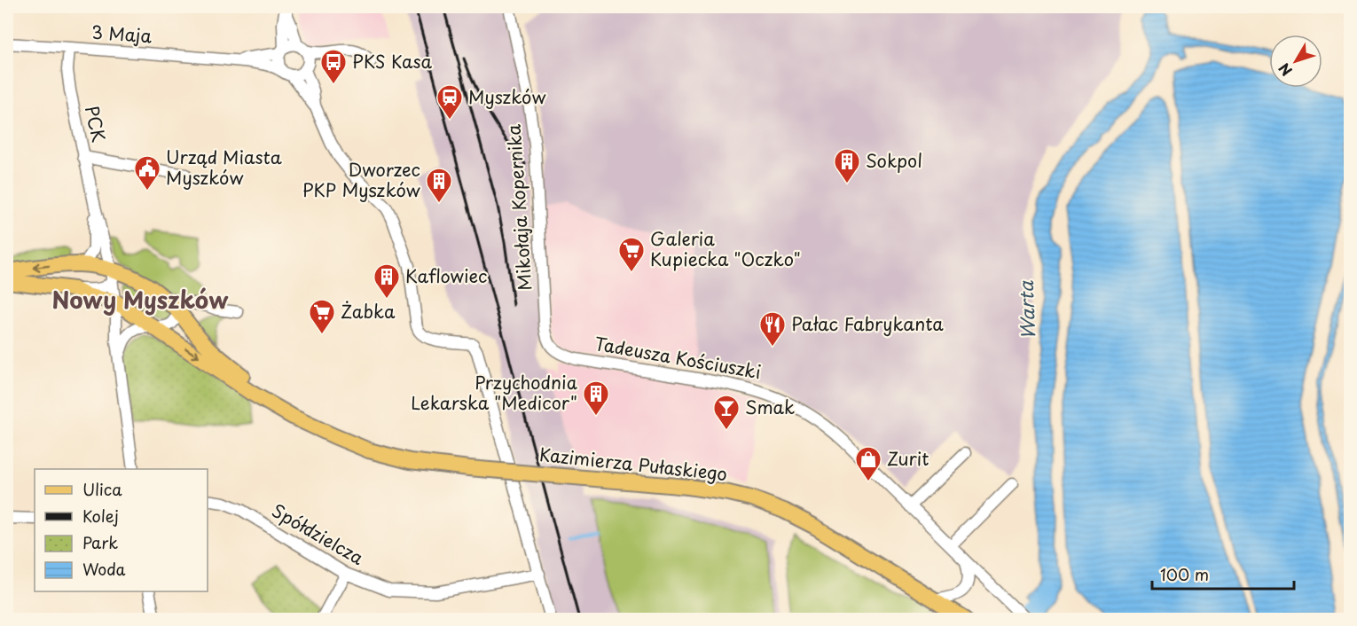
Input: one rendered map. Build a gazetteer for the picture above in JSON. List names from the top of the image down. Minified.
{"streets":{"main road":["Kazimierza Pułaskiego"],"street":["3 Maja","PCK","Mikołaja Kopernika","Tadeusza Kościuszki","Spółdzielcza"]},"crossings":[["3 Maja","PCK"],["PCK","Kazimierza Pułaskiego"],["Mikołaja Kopernika","Tadeusza Kościuszki"]],"districts":["Nowy Myszków"],"water":["Warta"],"places":{"bus stop":["PKS Kasa"],"station":["Myszków"],"building":["Sokpol","Dworzec PKP Myszków","Kaflowiec","Przychodnia Lekarska \"Medicor\""],"public building":["Urząd Miasta Myszków"],"supermarket":["Galeria Kupiecka \"Oczko\"","Żabka"],"restaurant":["Pałac Fabrykanta"],"bar":["Smak"],"shop":["Zurit"]},"legend":["Ulica","Kolej","Park","Woda"],"scale_bar":"100 m","north":"bottom left"}
